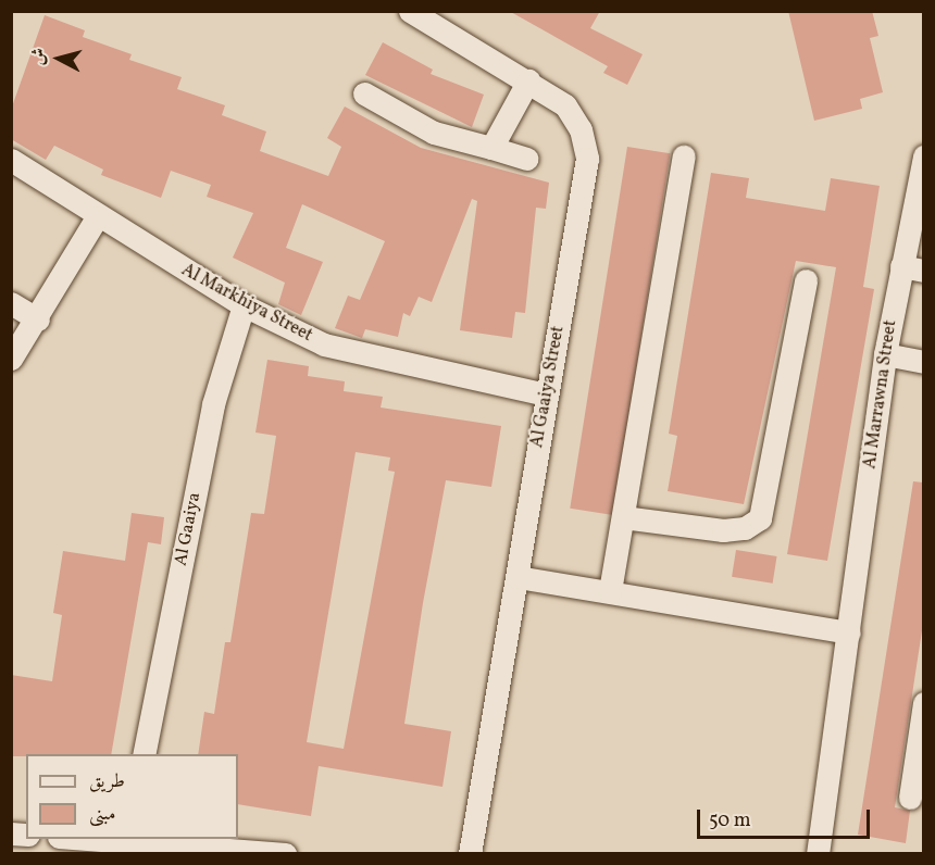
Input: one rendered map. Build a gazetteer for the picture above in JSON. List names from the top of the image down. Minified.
{"streets":{"street":["Al Markhiya Street","Al Gaaiya Street","Al Marrawna Street","Al Gaaiya"]},"crossings":[["Al Markhiya Street","Al Gaaiya Street"],["Al Markhiya Street","Al Gaaiya"]],"legend":["طريق","مبنى"],"scale_bar":"50 m","north":"left"}
